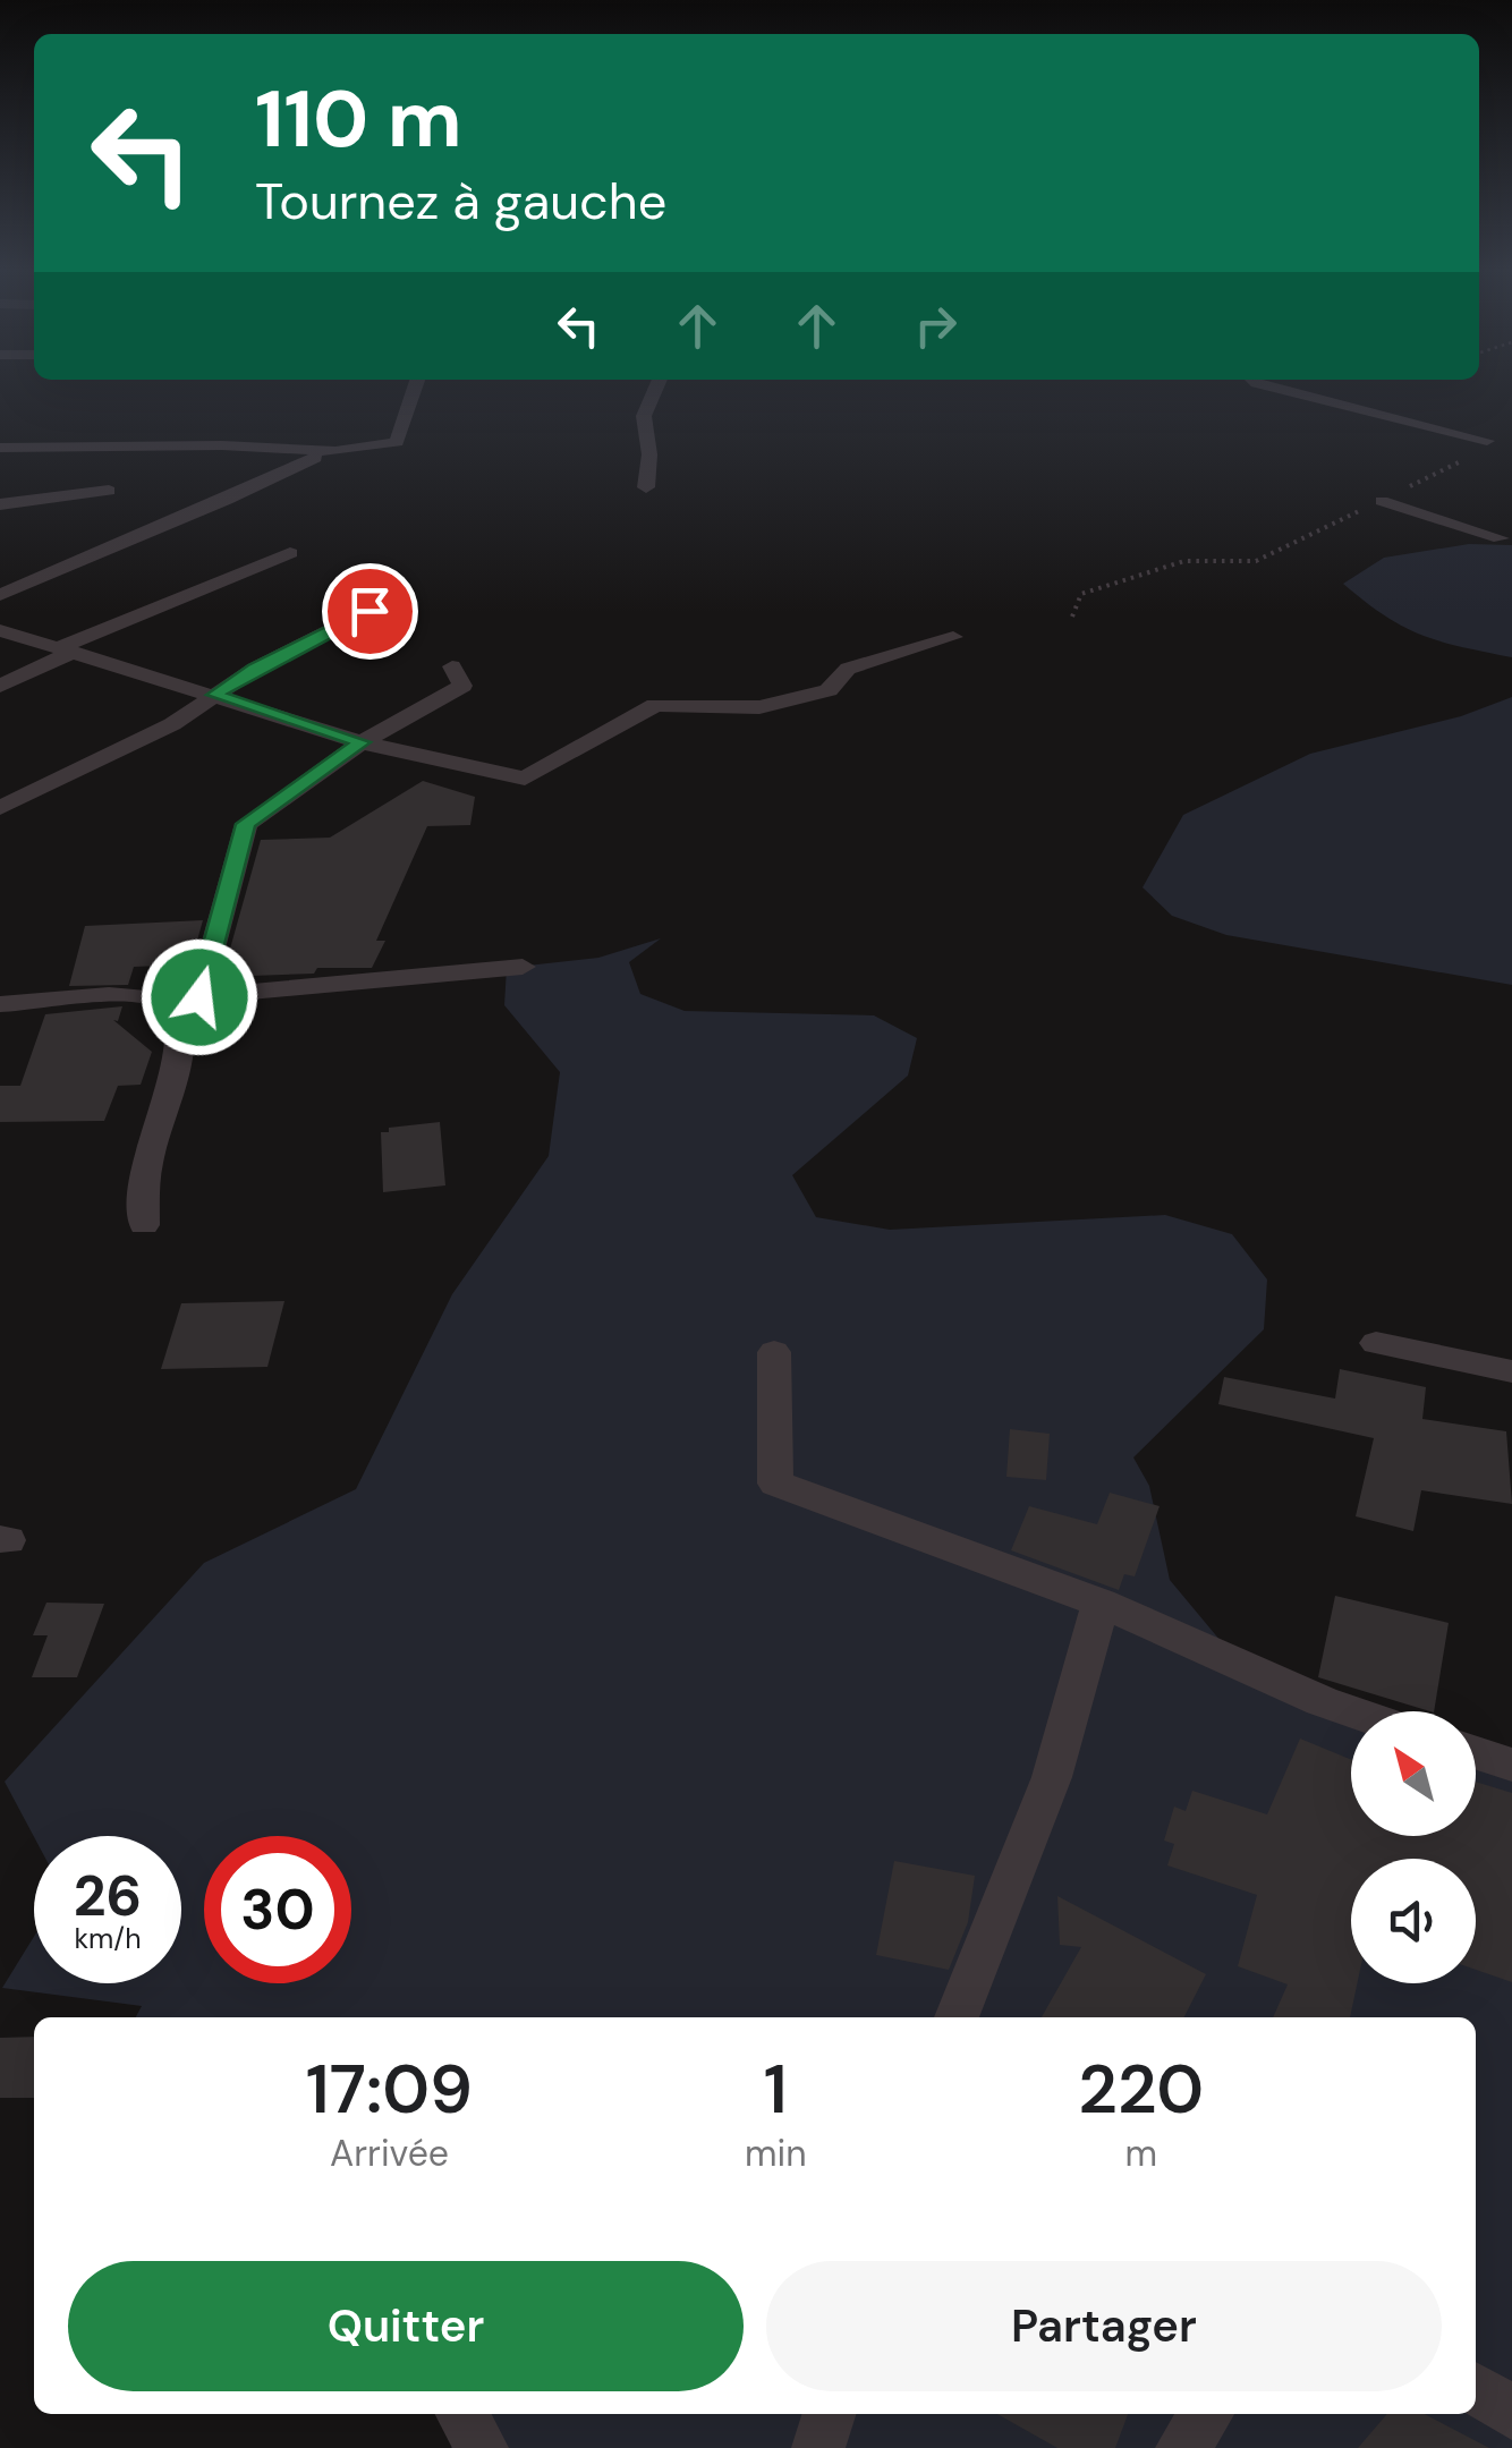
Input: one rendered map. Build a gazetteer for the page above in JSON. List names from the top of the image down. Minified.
{"north":"top left","page":{"turn":["110 m","Tournez à gauche"],"speed":"26 km/h","limit":"30","eta":["17:09","Arrivée","1","min","220","m"],"buttons":["Quitter","Partager"]}}
